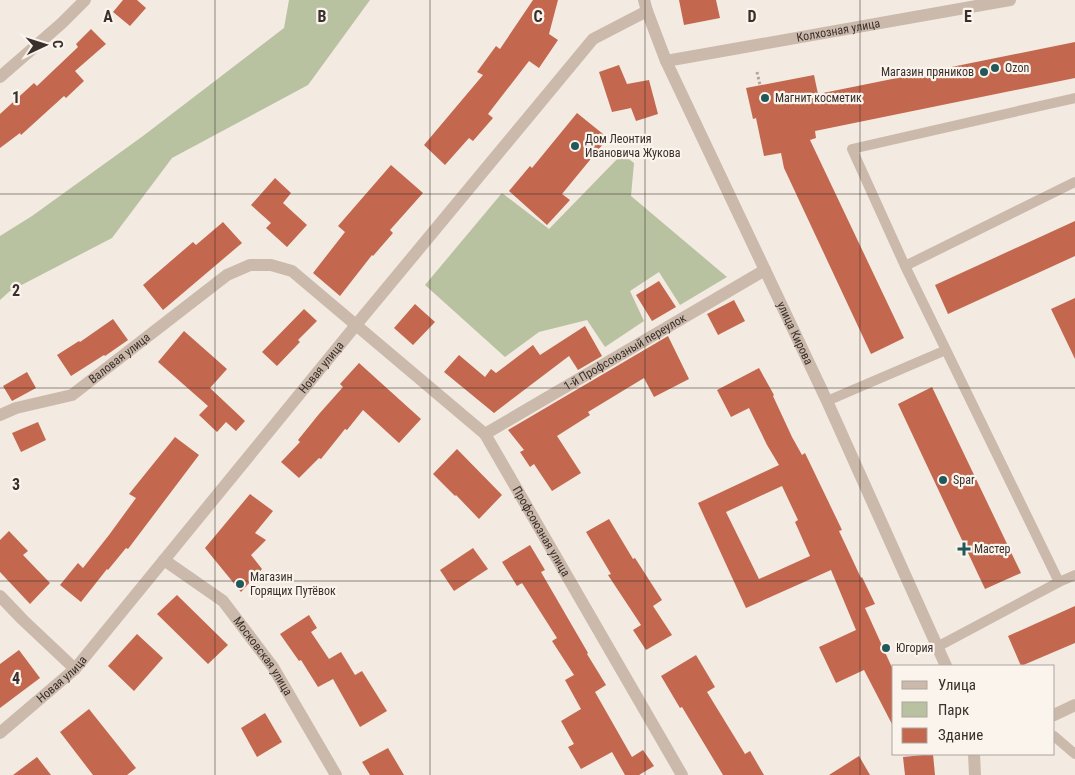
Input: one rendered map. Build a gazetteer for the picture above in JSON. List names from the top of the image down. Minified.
{"streets":{"street":["Колхозная улица","улица Кирова","1-й Профсоюзный переулок","Валовая улица","Новая улица","Профсоюзная улица","Московская улица"]},"crossings":[["Колхозная улица","улица Кирова"],["улица Кирова","1-й Профсоюзный переулок"],["улица Кирова","Новая улица"],["1-й Профсоюзный переулок","Профсоюзная улица"],["Валовая улица","Новая улица"],["Валовая улица","Профсоюзная улица"],["Новая улица","Профсоюзная улица"],["Новая улица","Московская улица"]],"places":{"other":["Ozon","Магазин пряников","Магнит косметик","Дом Леонтия Ивановича Жукова","Spar","Магазин Горящих Путёвок","Югория"],"health":["Мастер"]},"legend":["Улица","Парк","Здание"],"north":"right","grid":{"columns":["A","B","C","D","E"],"rows":["1","2","3","4"]}}
